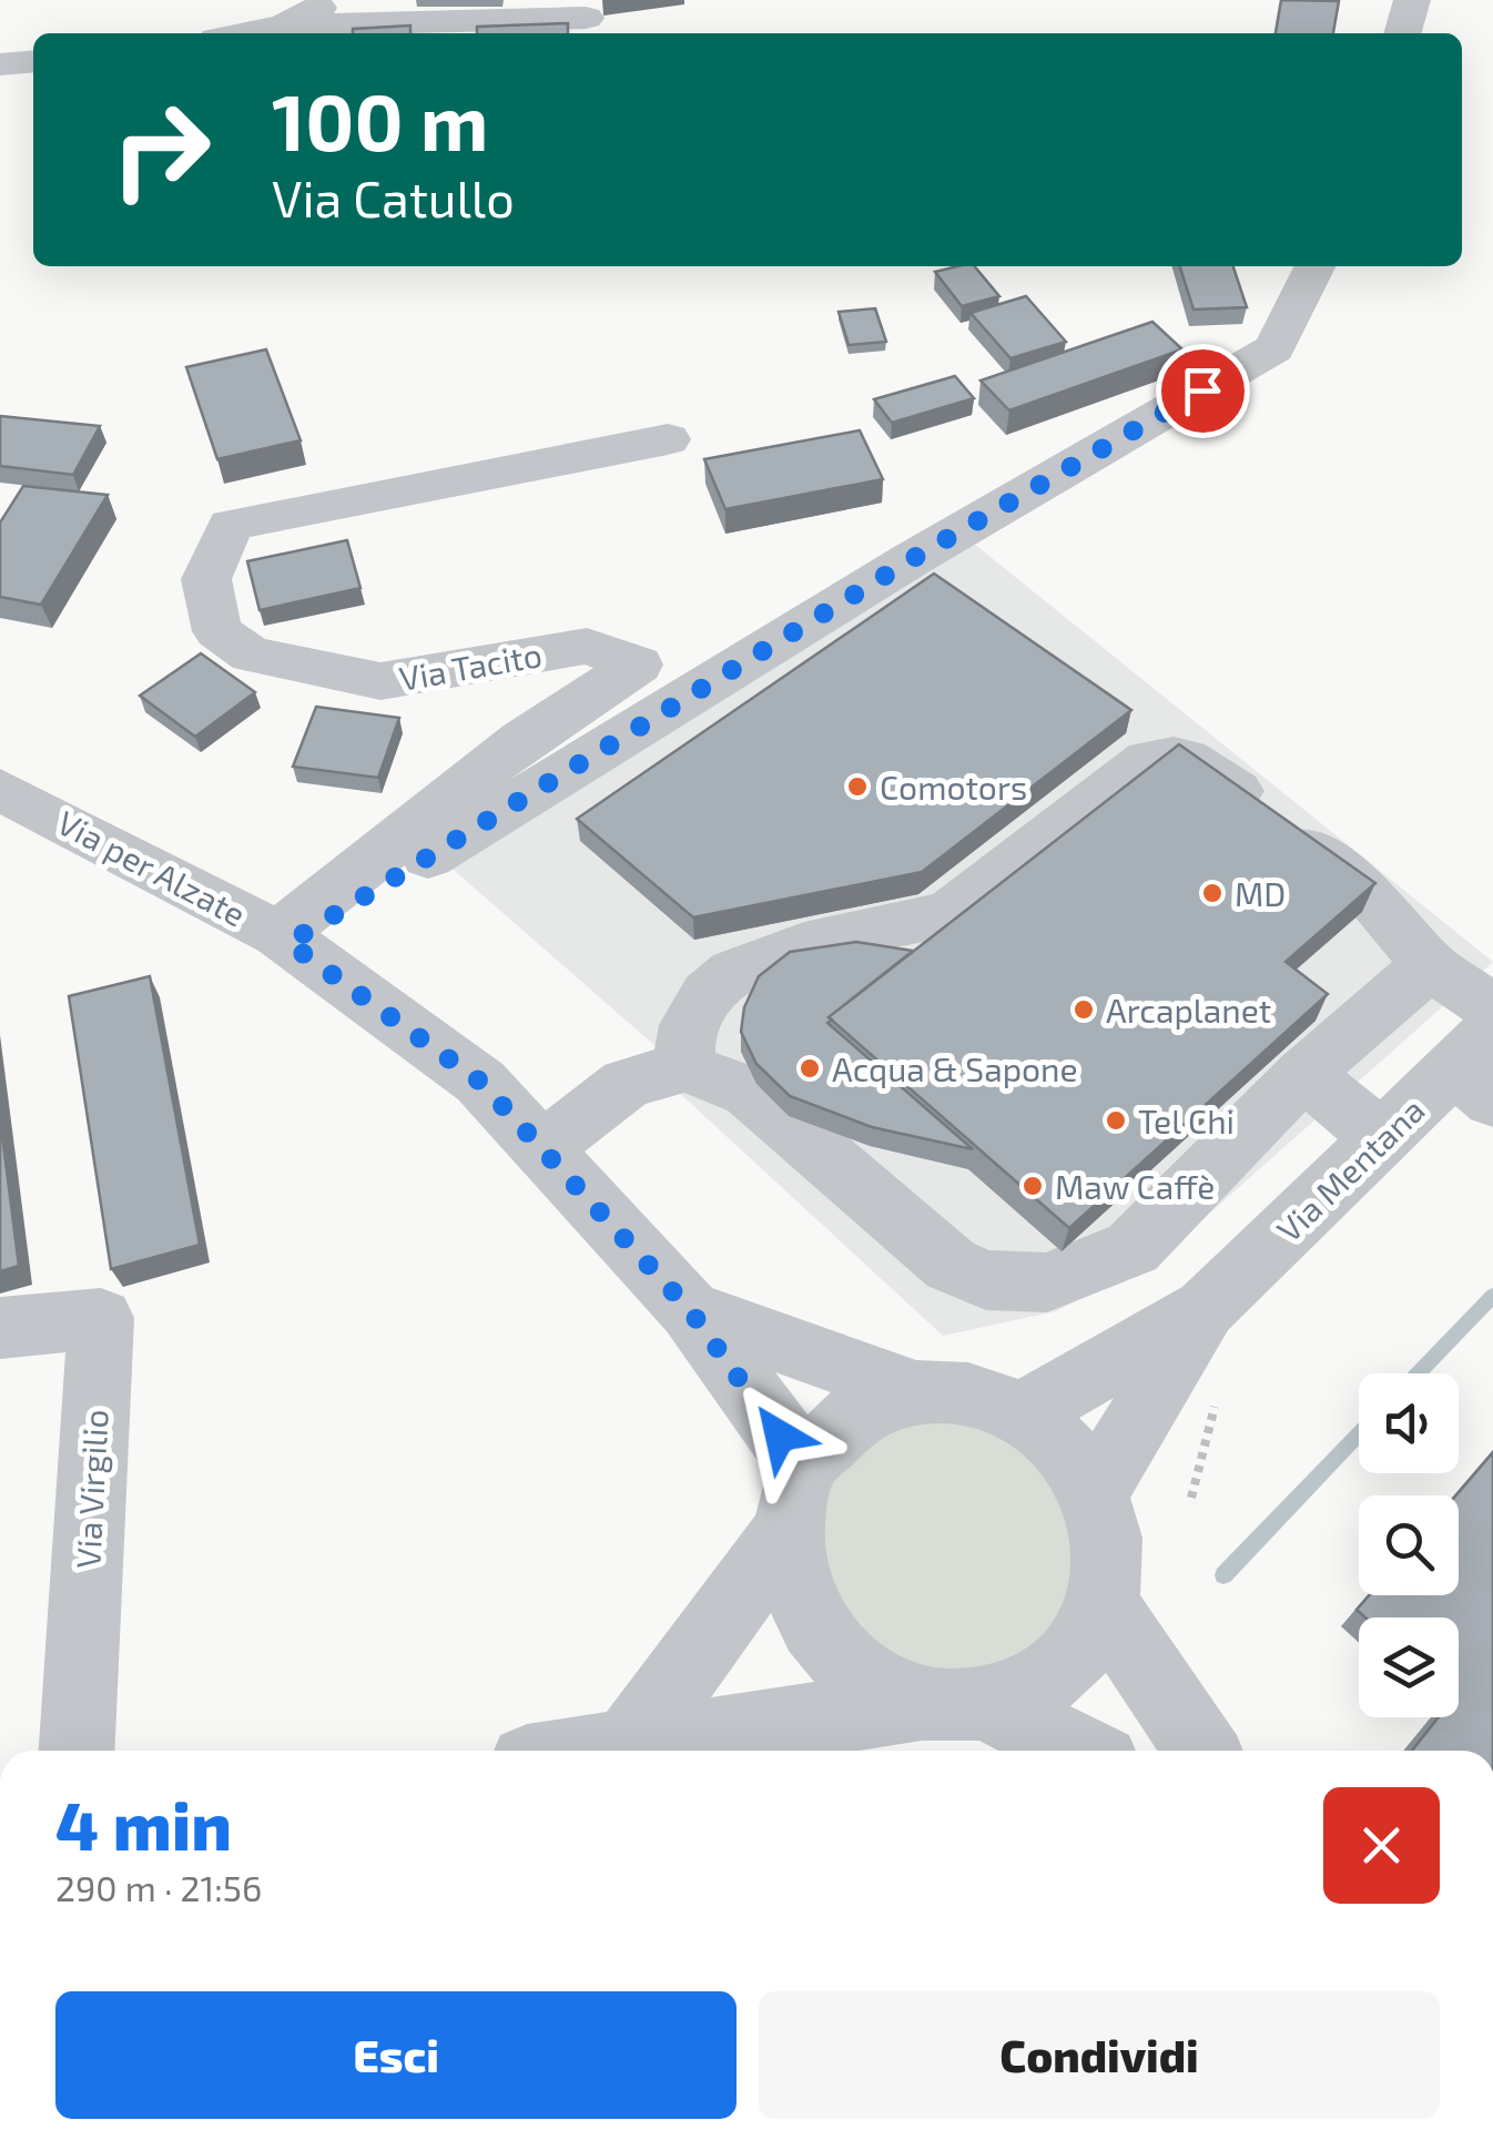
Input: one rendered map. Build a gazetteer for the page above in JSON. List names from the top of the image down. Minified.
{"streets":{"street":["Via Tacito","Via per Alzate","Via Mentana","Via Virgilio"]},"crossings":[["Via Tacito","Via per Alzate"],["Via per Alzate","Via Mentana"]],"places":["Comotors","MD","Arcaplanet","Acqua & Sapone","Tel Chi","Maw Caffè"],"page":{"turn":["100 m","Via Catullo"],"heading":["4 min","290 m · 21:56"],"buttons":["Esci","Condividi"]}}
